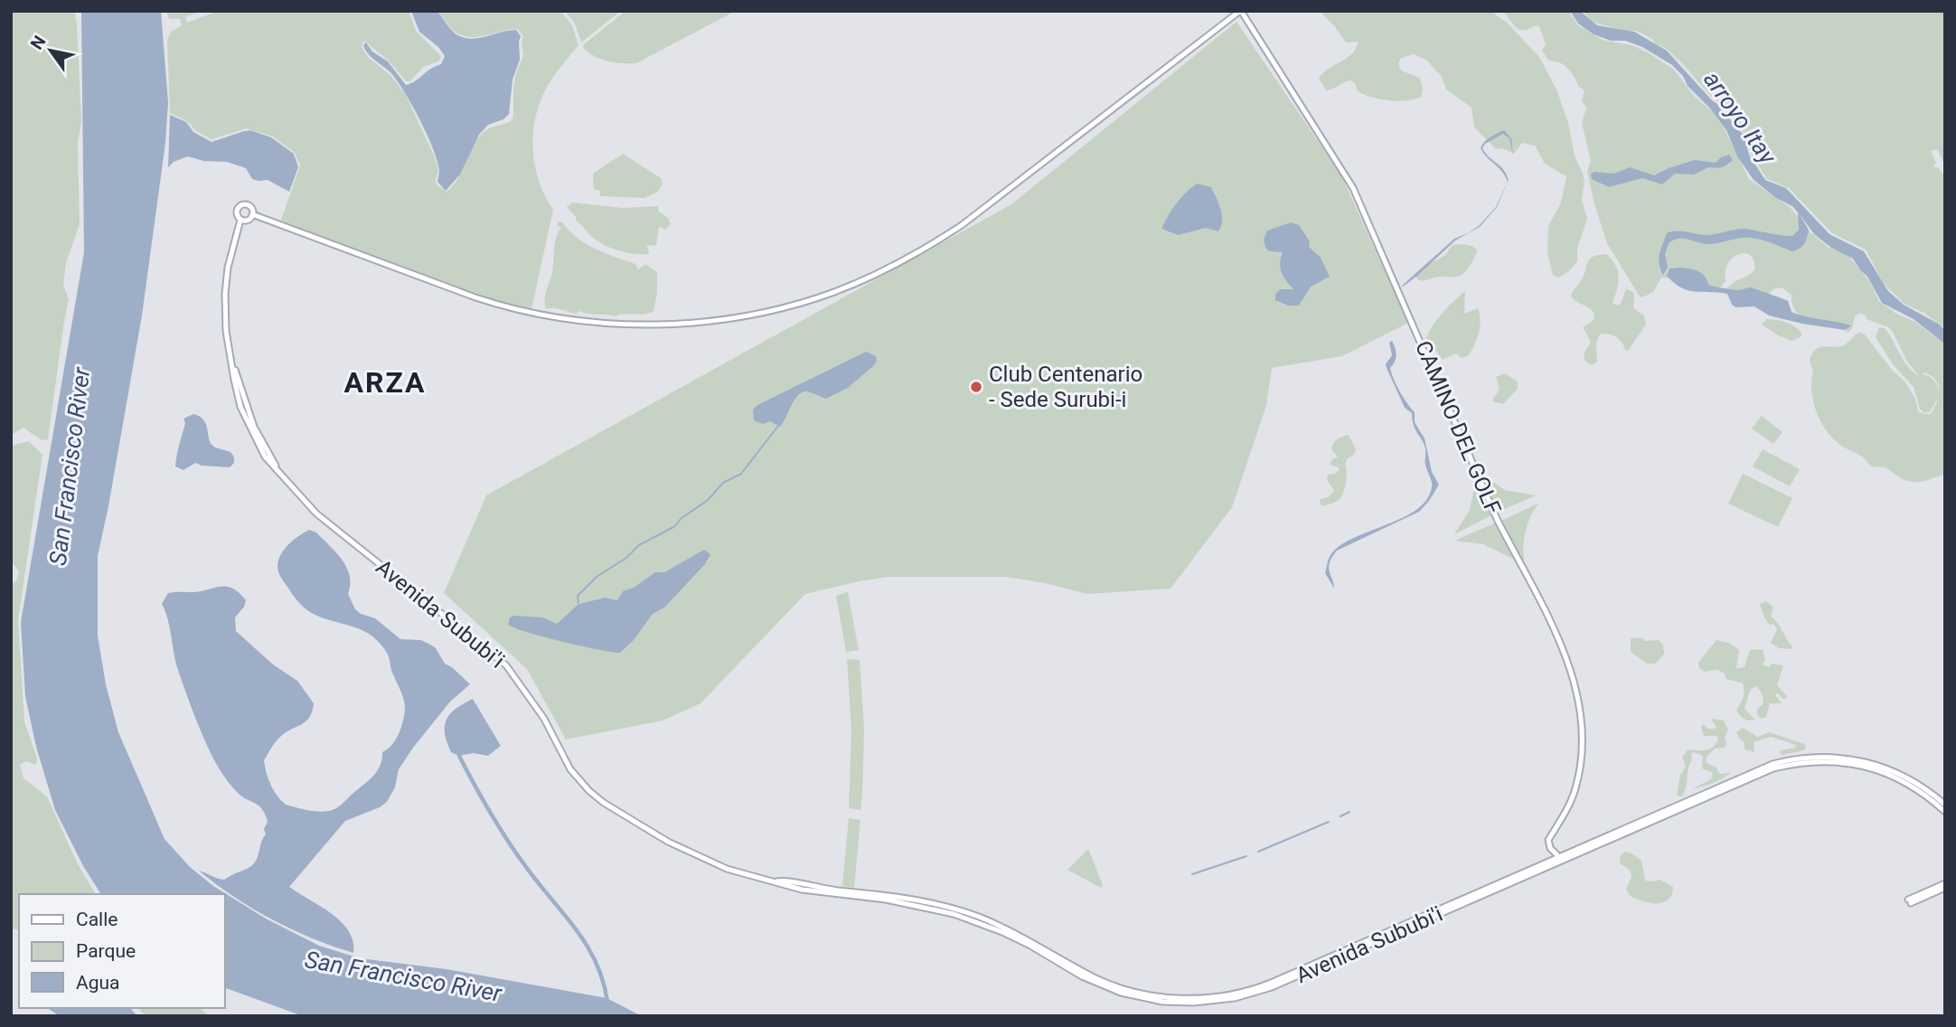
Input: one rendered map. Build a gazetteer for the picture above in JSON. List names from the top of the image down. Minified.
{"streets":{"street":["CAMINO DEL GOLF","Avenida Sububi'i"]},"crossings":[["CAMINO DEL GOLF","Avenida Sububi'i"]],"districts":["ARZA"],"water":["arroyo Itay","San Francisco River"],"places":["Club Centenario - Sede Surubi-i"],"legend":["Calle","Parque","Agua"],"north":"top left"}
